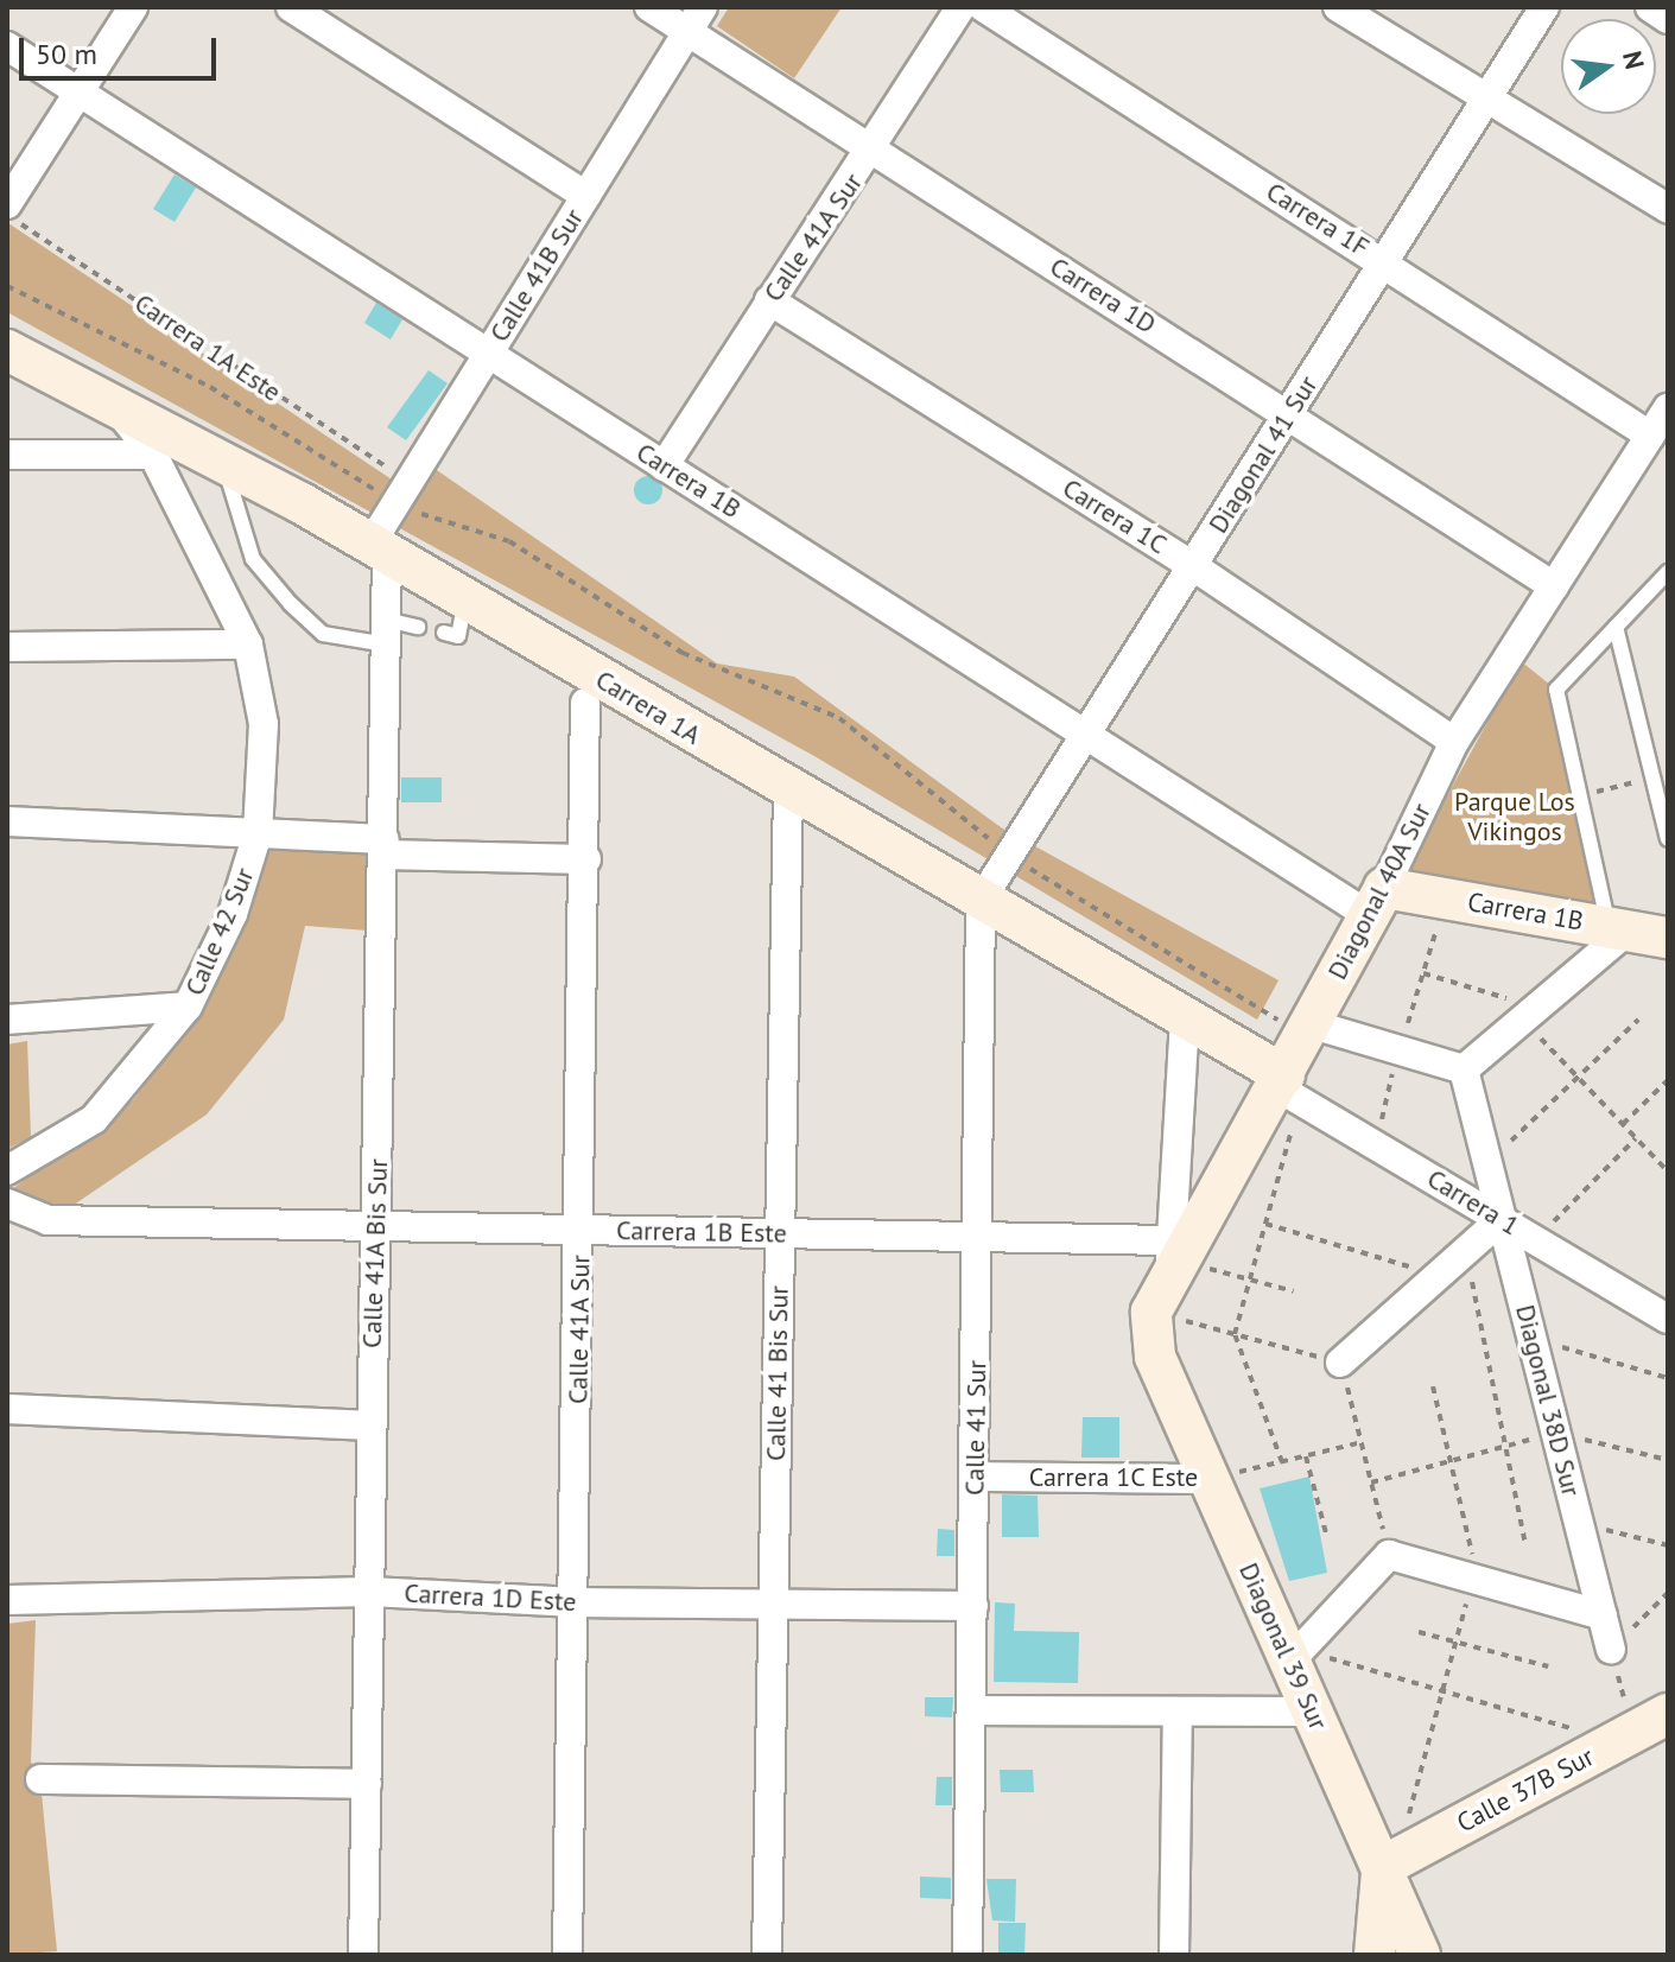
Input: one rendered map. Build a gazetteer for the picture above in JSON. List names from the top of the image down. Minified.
{"streets":{"main road":["Carrera 1B","Carrera 1A","Diagonal 40A Sur","Diagonal 39 Sur","Calle 37B Sur"],"street":["Carrera 1F","Calle 41A Sur","Calle 41B Sur","Carrera 1D","Diagonal 41 Sur","Carrera 1C","Calle 42 Sur","Carrera 1","Carrera 1B Este","Calle 41A Bis Sur","Calle 41 Bis Sur","Diagonal 38D Sur","Calle 41 Sur","Carrera 1C Este","Carrera 1D Este"],"path":["Carrera 1A Este"]},"crossings":[["Carrera 1F","Diagonal 41 Sur"],["Carrera 1F","Diagonal 40A Sur"],["Calle 41A Sur","Carrera 1D"],["Calle 41A Sur","Carrera 1B"],["Calle 41A Sur","Carrera 1C"],["Calle 41A Sur","Carrera 1B Este"],["Calle 41A Sur","Carrera 1D Este"],["Calle 41B Sur","Carrera 1D"],["Calle 41B Sur","Carrera 1A Este"],["Calle 41B Sur","Carrera 1B"],["Calle 41B Sur","Carrera 1A"],["Calle 41B Sur","Calle 41A Bis Sur"],["Carrera 1D","Diagonal 41 Sur"],["Carrera 1D","Diagonal 40A Sur"],["Diagonal 41 Sur","Carrera 1B"],["Diagonal 41 Sur","Carrera 1C"],["Diagonal 41 Sur","Carrera 1A"],["Diagonal 41 Sur","Calle 41 Sur"],["Carrera 1B","Diagonal 40A Sur"],["Carrera 1C","Diagonal 40A Sur"],["Carrera 1A","Diagonal 40A Sur"],["Carrera 1A","Calle 42 Sur"],["Carrera 1A","Carrera 1"],["Carrera 1A","Calle 41A Bis Sur"],["Carrera 1A","Calle 41 Bis Sur"],["Carrera 1A","Calle 41 Sur"],["Diagonal 40A Sur","Carrera 1"],["Diagonal 40A Sur","Carrera 1B Este"],["Diagonal 40A Sur","Diagonal 39 Sur"],["Carrera 1","Diagonal 38D Sur"],["Carrera 1B Este","Calle 41A Bis Sur"],["Carrera 1B Este","Calle 41 Bis Sur"],["Carrera 1B Este","Calle 41 Sur"],["Carrera 1B Este","Diagonal 39 Sur"],["Calle 41A Bis Sur","Carrera 1D Este"],["Calle 41 Bis Sur","Carrera 1D Este"],["Calle 41 Sur","Carrera 1C Este"],["Calle 41 Sur","Carrera 1D Este"],["Carrera 1C Este","Diagonal 39 Sur"],["Diagonal 39 Sur","Calle 37B Sur"]],"parks":["Parque Los Vikingos"],"scale_bar":"50 m","north":"right"}
